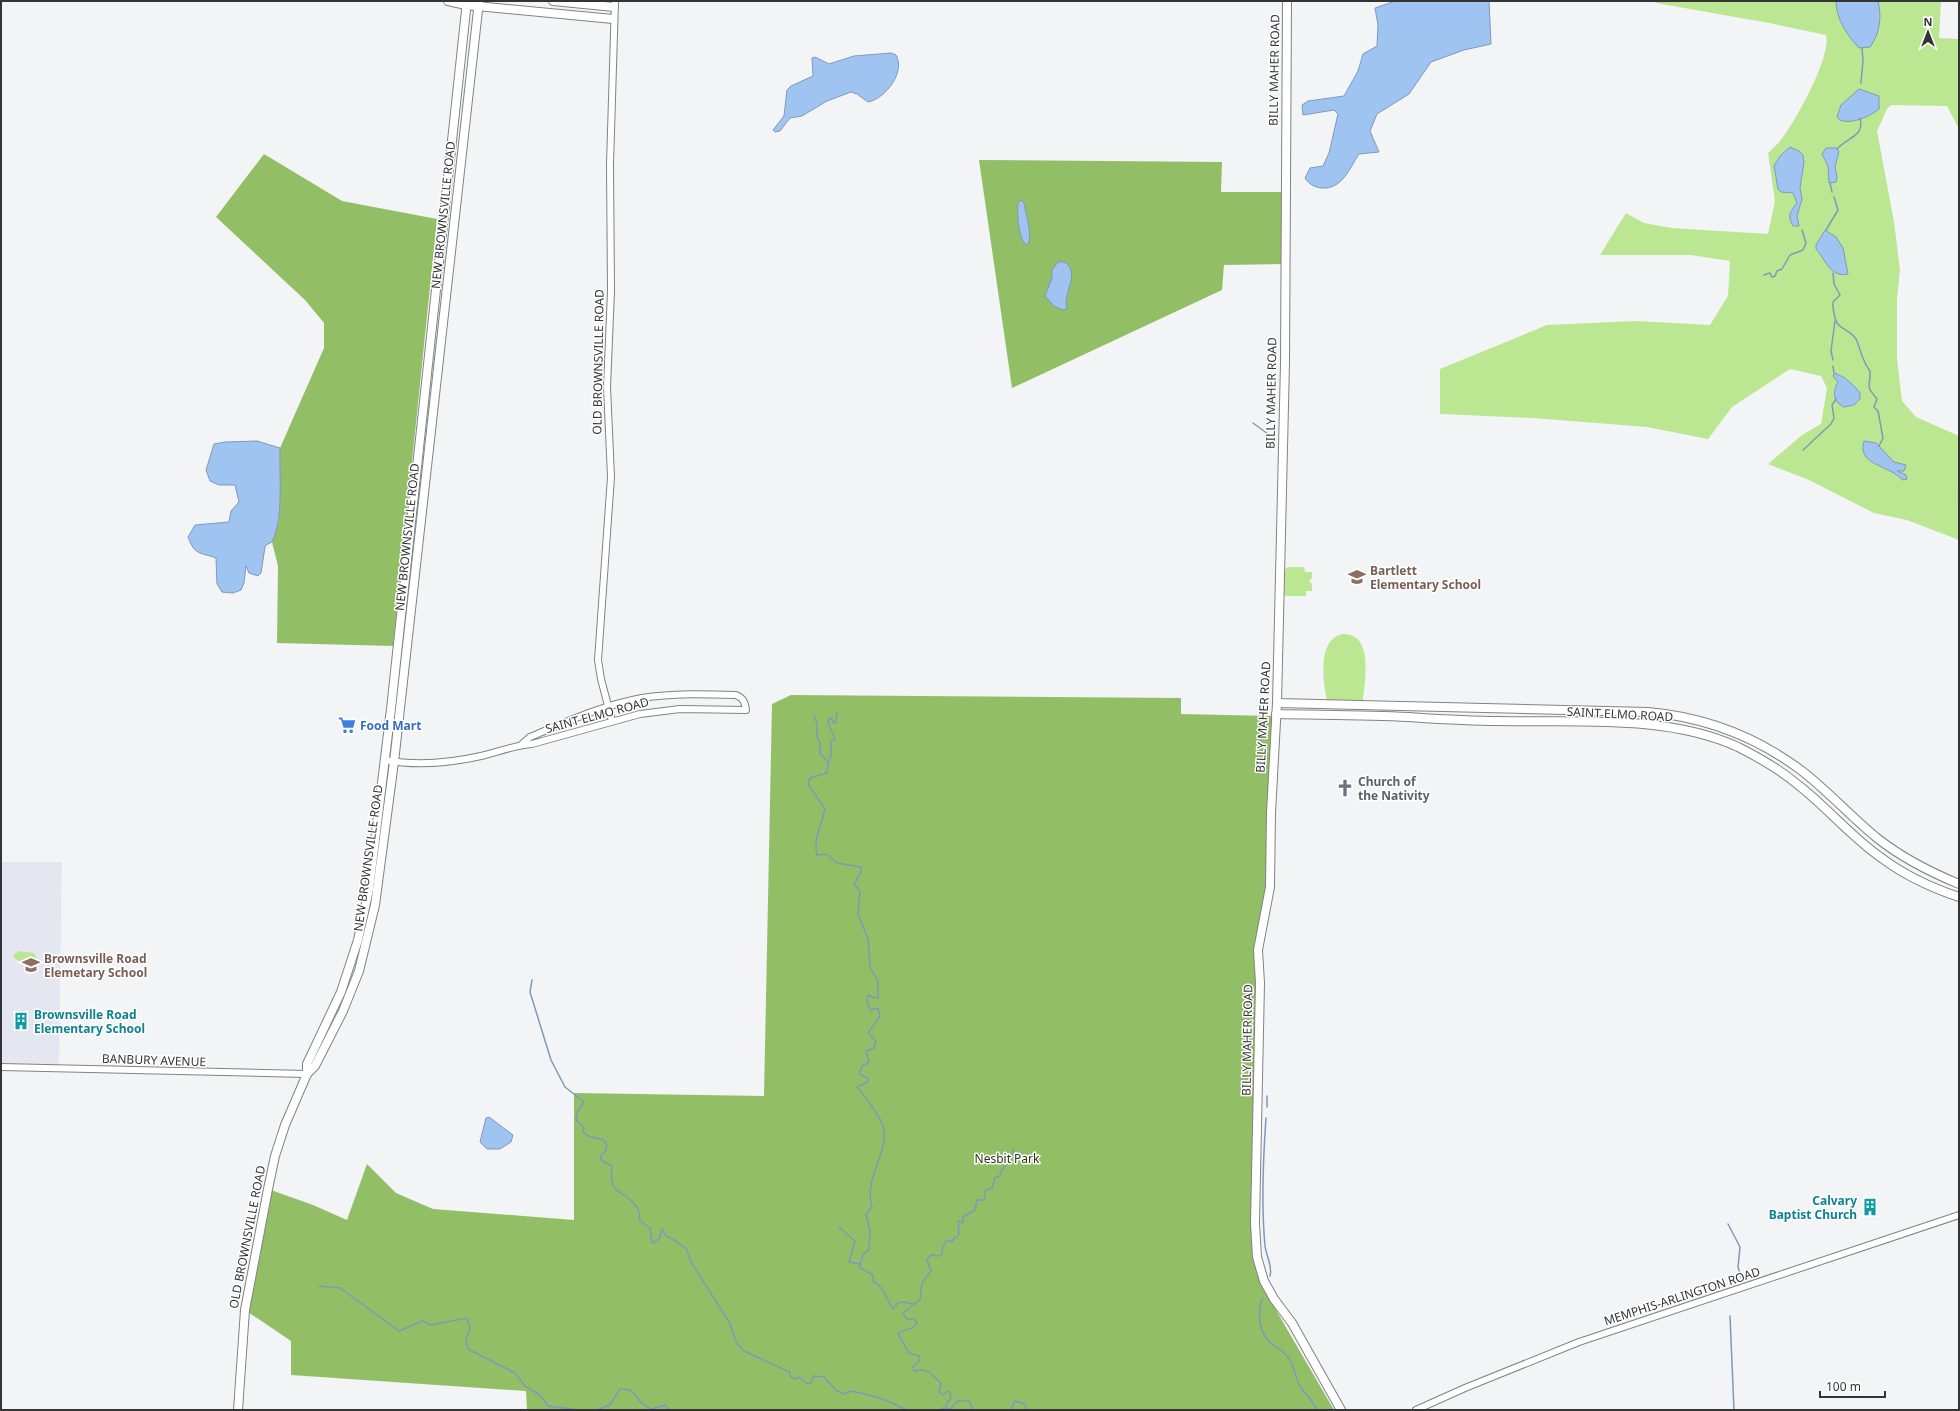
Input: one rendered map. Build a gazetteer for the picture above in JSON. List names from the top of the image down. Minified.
{"streets":{"main road":["BILLY MAHER ROAD","NEW BROWNSVILLE ROAD","OLD BROWNSVILLE ROAD","SAINT ELMO ROAD"],"street":["BANBURY AVENUE","MEMPHIS-ARLINGTON ROAD"]},"crossings":[["BILLY MAHER ROAD","SAINT ELMO ROAD"],["NEW BROWNSVILLE ROAD","OLD BROWNSVILLE ROAD"],["NEW BROWNSVILLE ROAD","SAINT ELMO ROAD"],["NEW BROWNSVILLE ROAD","BANBURY AVENUE"],["OLD BROWNSVILLE ROAD","SAINT ELMO ROAD"],["OLD BROWNSVILLE ROAD","BANBURY AVENUE"]],"parks":["Nesbit Park"],"places":{"school or university":["Bartlett Elementary School","Brownsville Road Elemetary School"],"supermarket":["Food Mart"],"church":["Church of the Nativity"],"building":["Brownsville Road Elementary School","Calvary Baptist Church"]},"scale_bar":"100 m","north":"top"}
